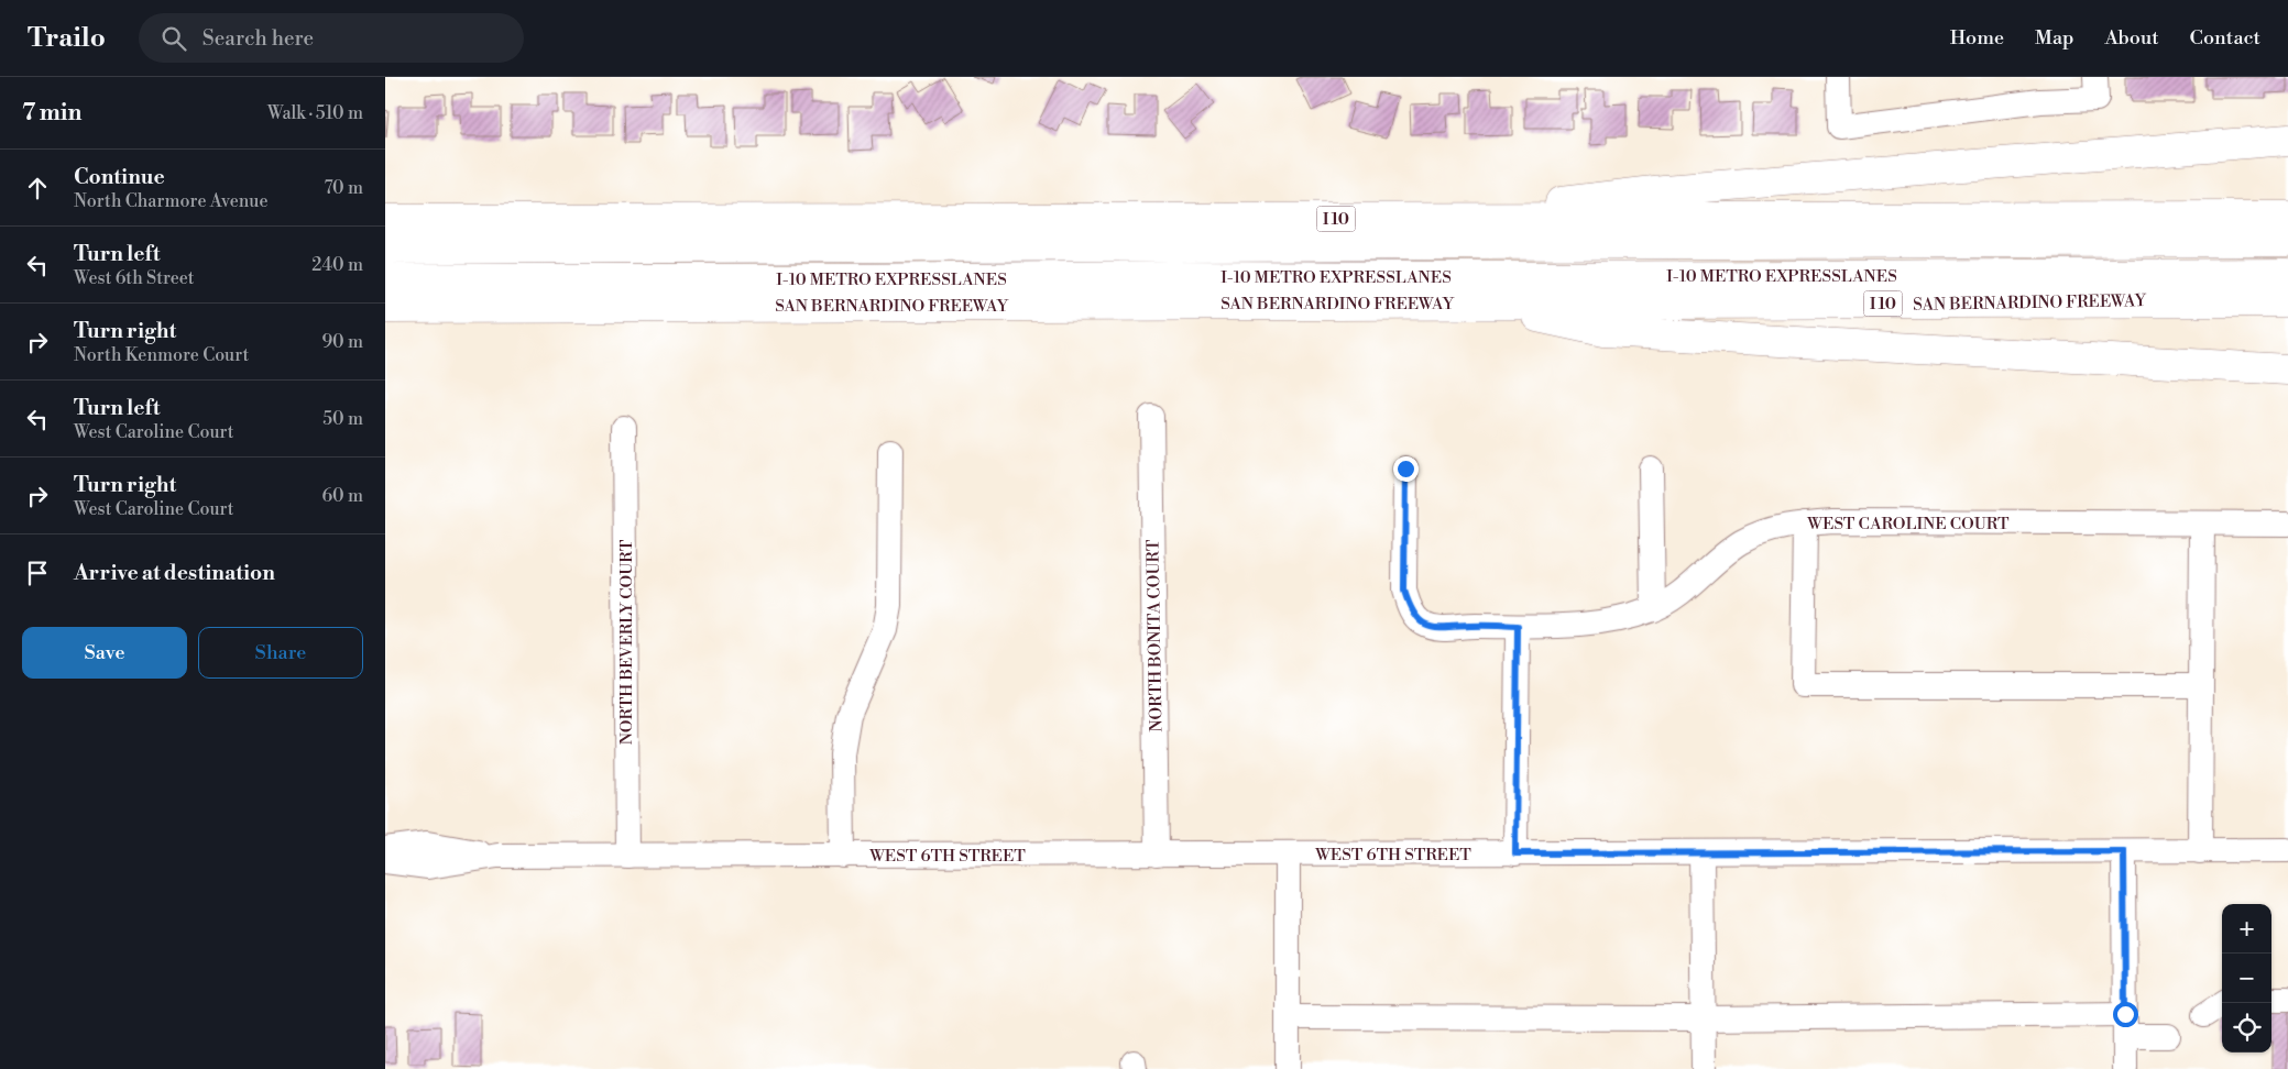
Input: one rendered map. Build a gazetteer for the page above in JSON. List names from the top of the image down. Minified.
{"streets":{"highway":["I 10","I-10 METRO EXPRESSLANES","SAN BERNARDINO FREEWAY"],"street":["WEST CAROLINE COURT","NORTH BONITA COURT","NORTH BEVERLY COURT","WEST 6TH STREET"]},"crossings":[["NORTH BONITA COURT","WEST 6TH STREET"],["NORTH BEVERLY COURT","WEST 6TH STREET"]],"page":{"header":"Trailo","search":"Search here","nav":["Home","Map","About","Contact"],"heading":["7 min","Walk · 510 m"],"list":[["Continue","North Charmore Avenue","70 m"],["Turn left","West 6th Street","240 m"],["Turn right","North Kenmore Court","90 m"],["Turn left","West Caroline Court","50 m"],["Turn right","West Caroline Court","60 m"],"Arrive at destination"],"buttons":["Save","Share"],"map_buttons":["+","−"]}}
